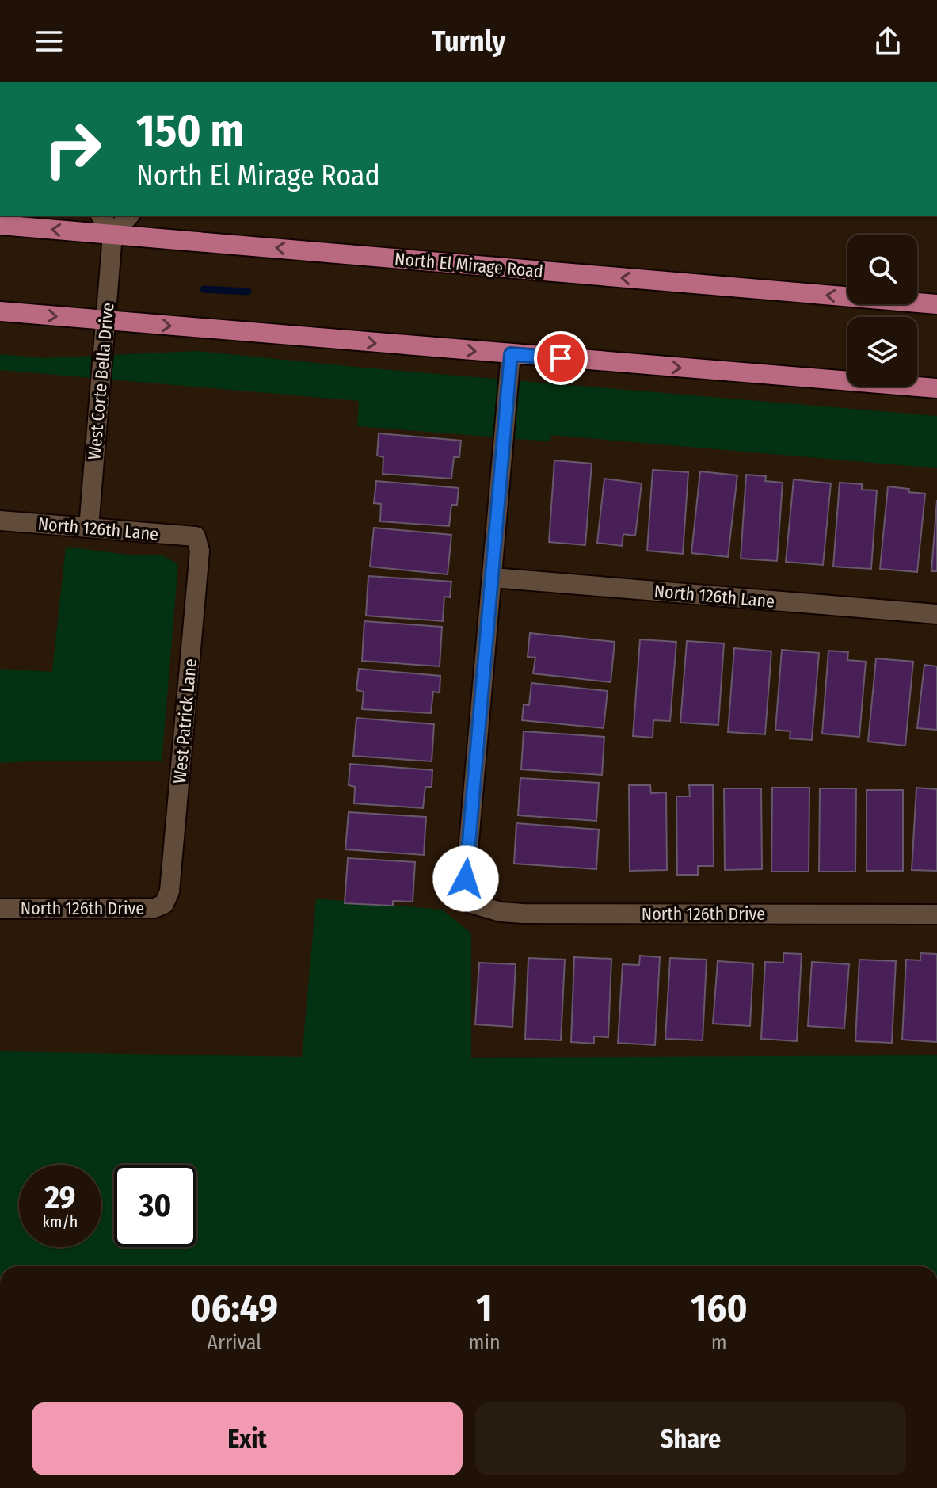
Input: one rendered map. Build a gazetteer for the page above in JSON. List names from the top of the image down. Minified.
{"streets":{"main road":["North El Mirage Road"],"street":["West Corte Bella Drive","North 126th Lane","West Patrick Lane","North 126th Drive"]},"crossings":[["North El Mirage Road","West Corte Bella Drive"],["West Corte Bella Drive","North 126th Lane"],["North 126th Lane","West Patrick Lane"],["North 126th Lane","North 126th Drive"],["West Patrick Lane","North 126th Drive"]],"page":{"header":"Turnly","turn":["150 m","North El Mirage Road"],"speed":"29 km/h","limit":"30","eta":["06:49","Arrival","1","min","160","m"],"buttons":["Exit","Share"]}}
